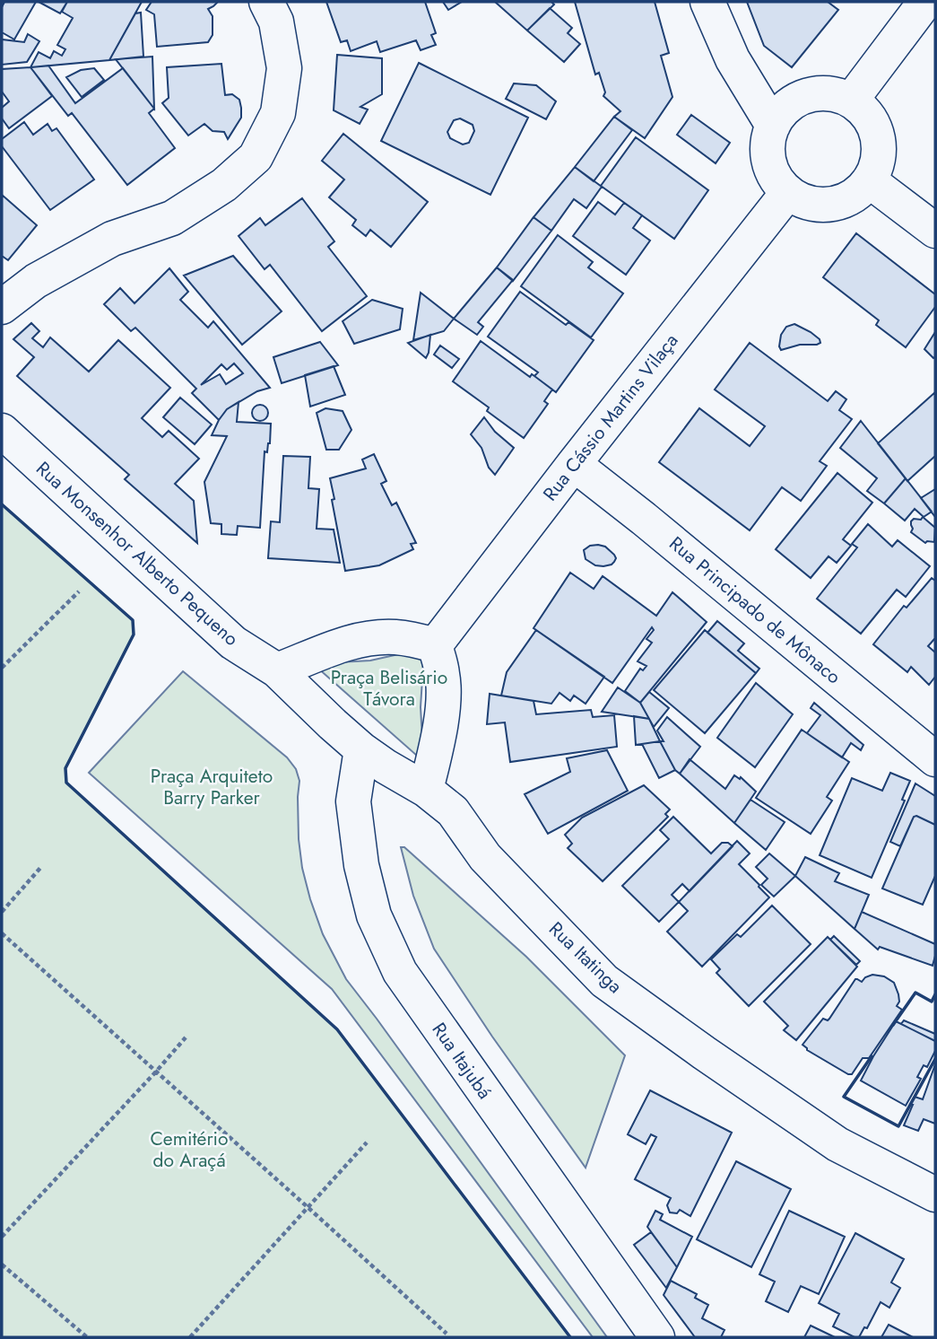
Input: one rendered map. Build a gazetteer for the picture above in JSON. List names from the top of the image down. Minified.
{"streets":{"street":["Rua Cássio Martins Vilaça","Rua Monsenhor Alberto Pequeno","Rua Principado de Mônaco","Rua Itatinga","Rua Itajubá"]},"crossings":[["Rua Cássio Martins Vilaça","Rua Principado de Mônaco"],["Rua Monsenhor Alberto Pequeno","Rua Itatinga"],["Rua Itatinga","Rua Itajubá"]],"parks":["Praça Belisário Távora","Praça Arquiteto Barry Parker","Cemitério do Araçá"]}
